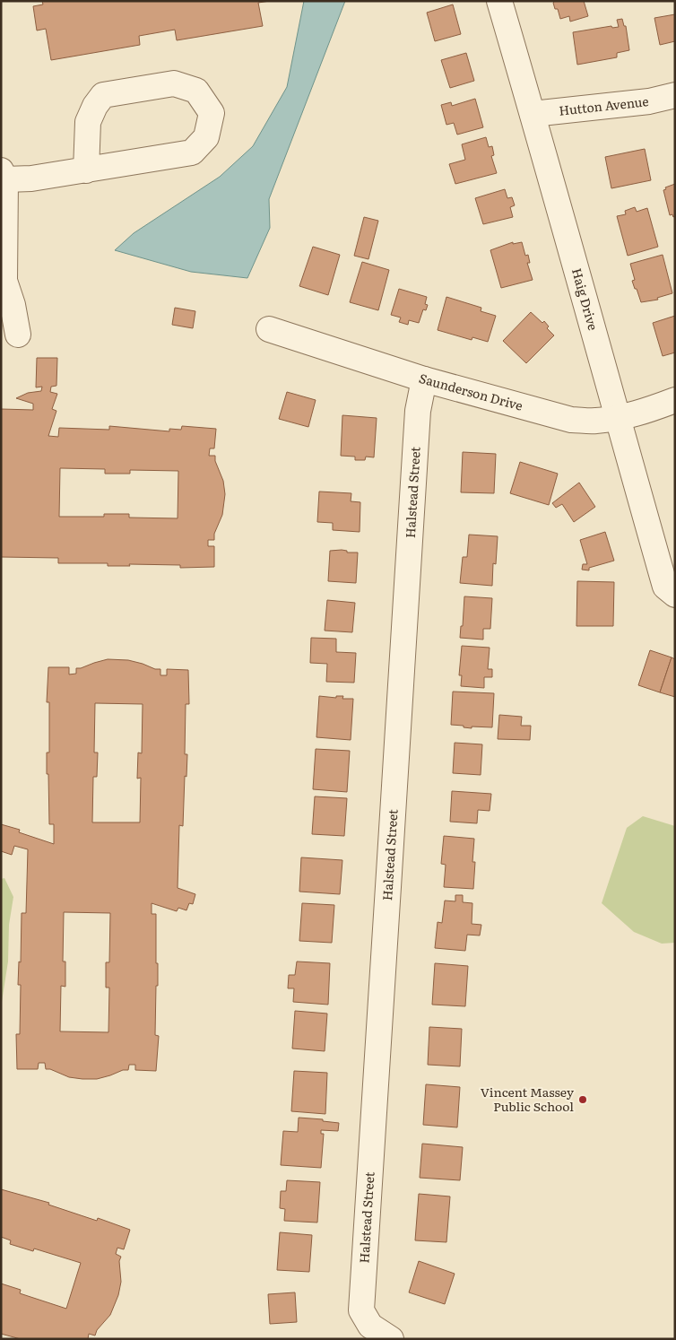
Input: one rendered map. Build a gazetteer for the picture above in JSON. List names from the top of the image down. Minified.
{"streets":{"street":["Hutton Avenue","Haig Drive","Saunderson Drive","Halstead Street"]},"crossings":[["Hutton Avenue","Haig Drive"],["Haig Drive","Saunderson Drive"],["Saunderson Drive","Halstead Street"]],"places":["Vincent Massey Public School"]}
